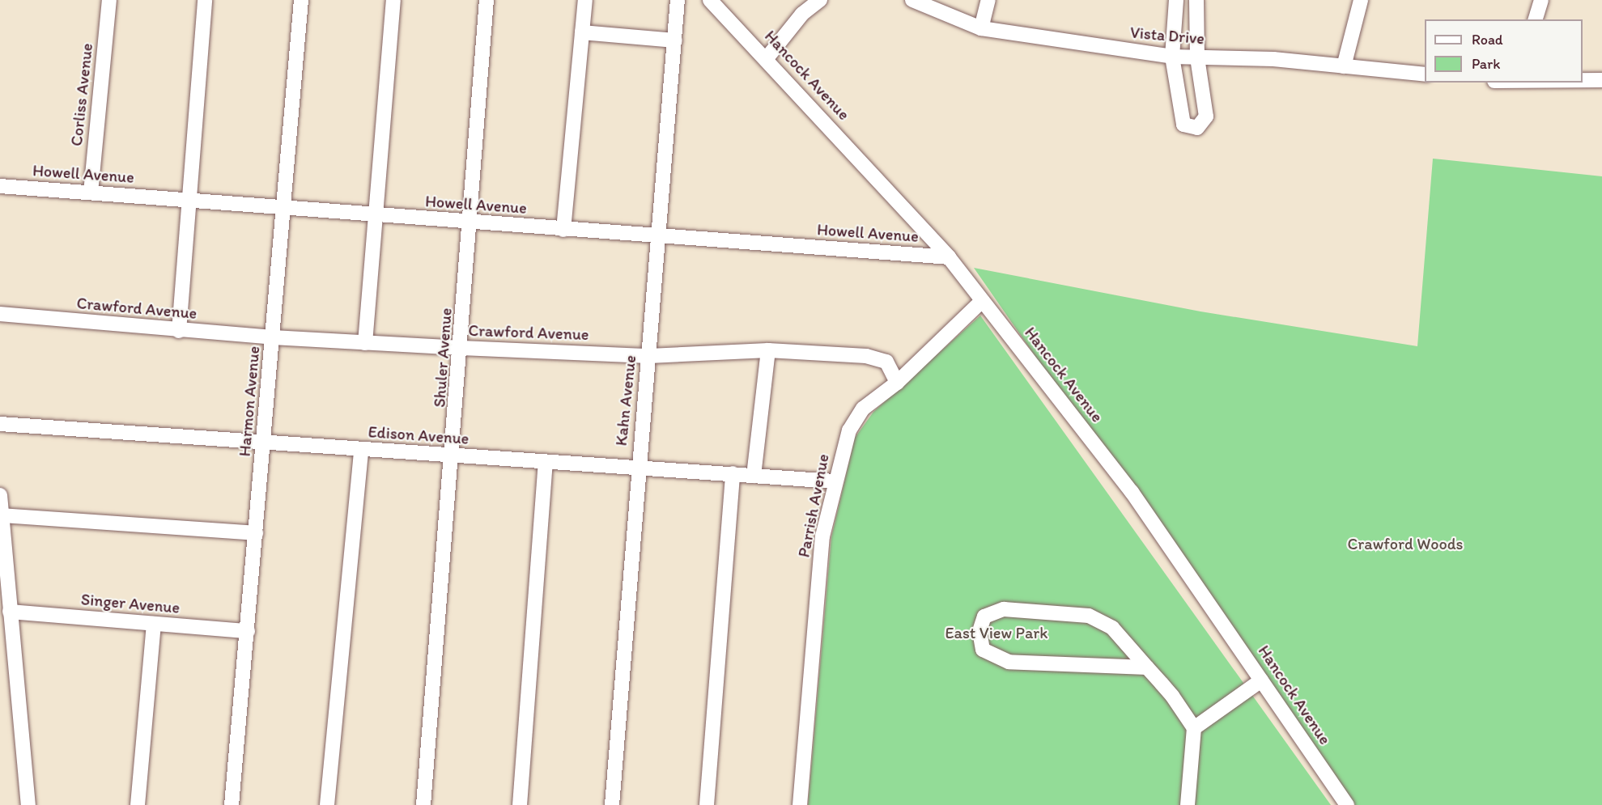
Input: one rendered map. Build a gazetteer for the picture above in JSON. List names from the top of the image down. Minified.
{"streets":{"street":["Vista Drive","Hancock Avenue","Corliss Avenue","Howell Avenue","Crawford Avenue","Shuler Avenue","Kahn Avenue","Harmon Avenue","Edison Avenue","Parrish Avenue","Singer Avenue"]},"crossings":[["Hancock Avenue","Howell Avenue"],["Hancock Avenue","Parrish Avenue"],["Corliss Avenue","Howell Avenue"],["Howell Avenue","Shuler Avenue"],["Howell Avenue","Kahn Avenue"],["Howell Avenue","Harmon Avenue"],["Crawford Avenue","Shuler Avenue"],["Crawford Avenue","Kahn Avenue"],["Crawford Avenue","Harmon Avenue"],["Crawford Avenue","Parrish Avenue"],["Shuler Avenue","Edison Avenue"],["Kahn Avenue","Edison Avenue"],["Harmon Avenue","Edison Avenue"],["Harmon Avenue","Singer Avenue"],["Edison Avenue","Parrish Avenue"]],"parks":["Crawford Woods","East View Park"],"legend":["Road","Park"]}
